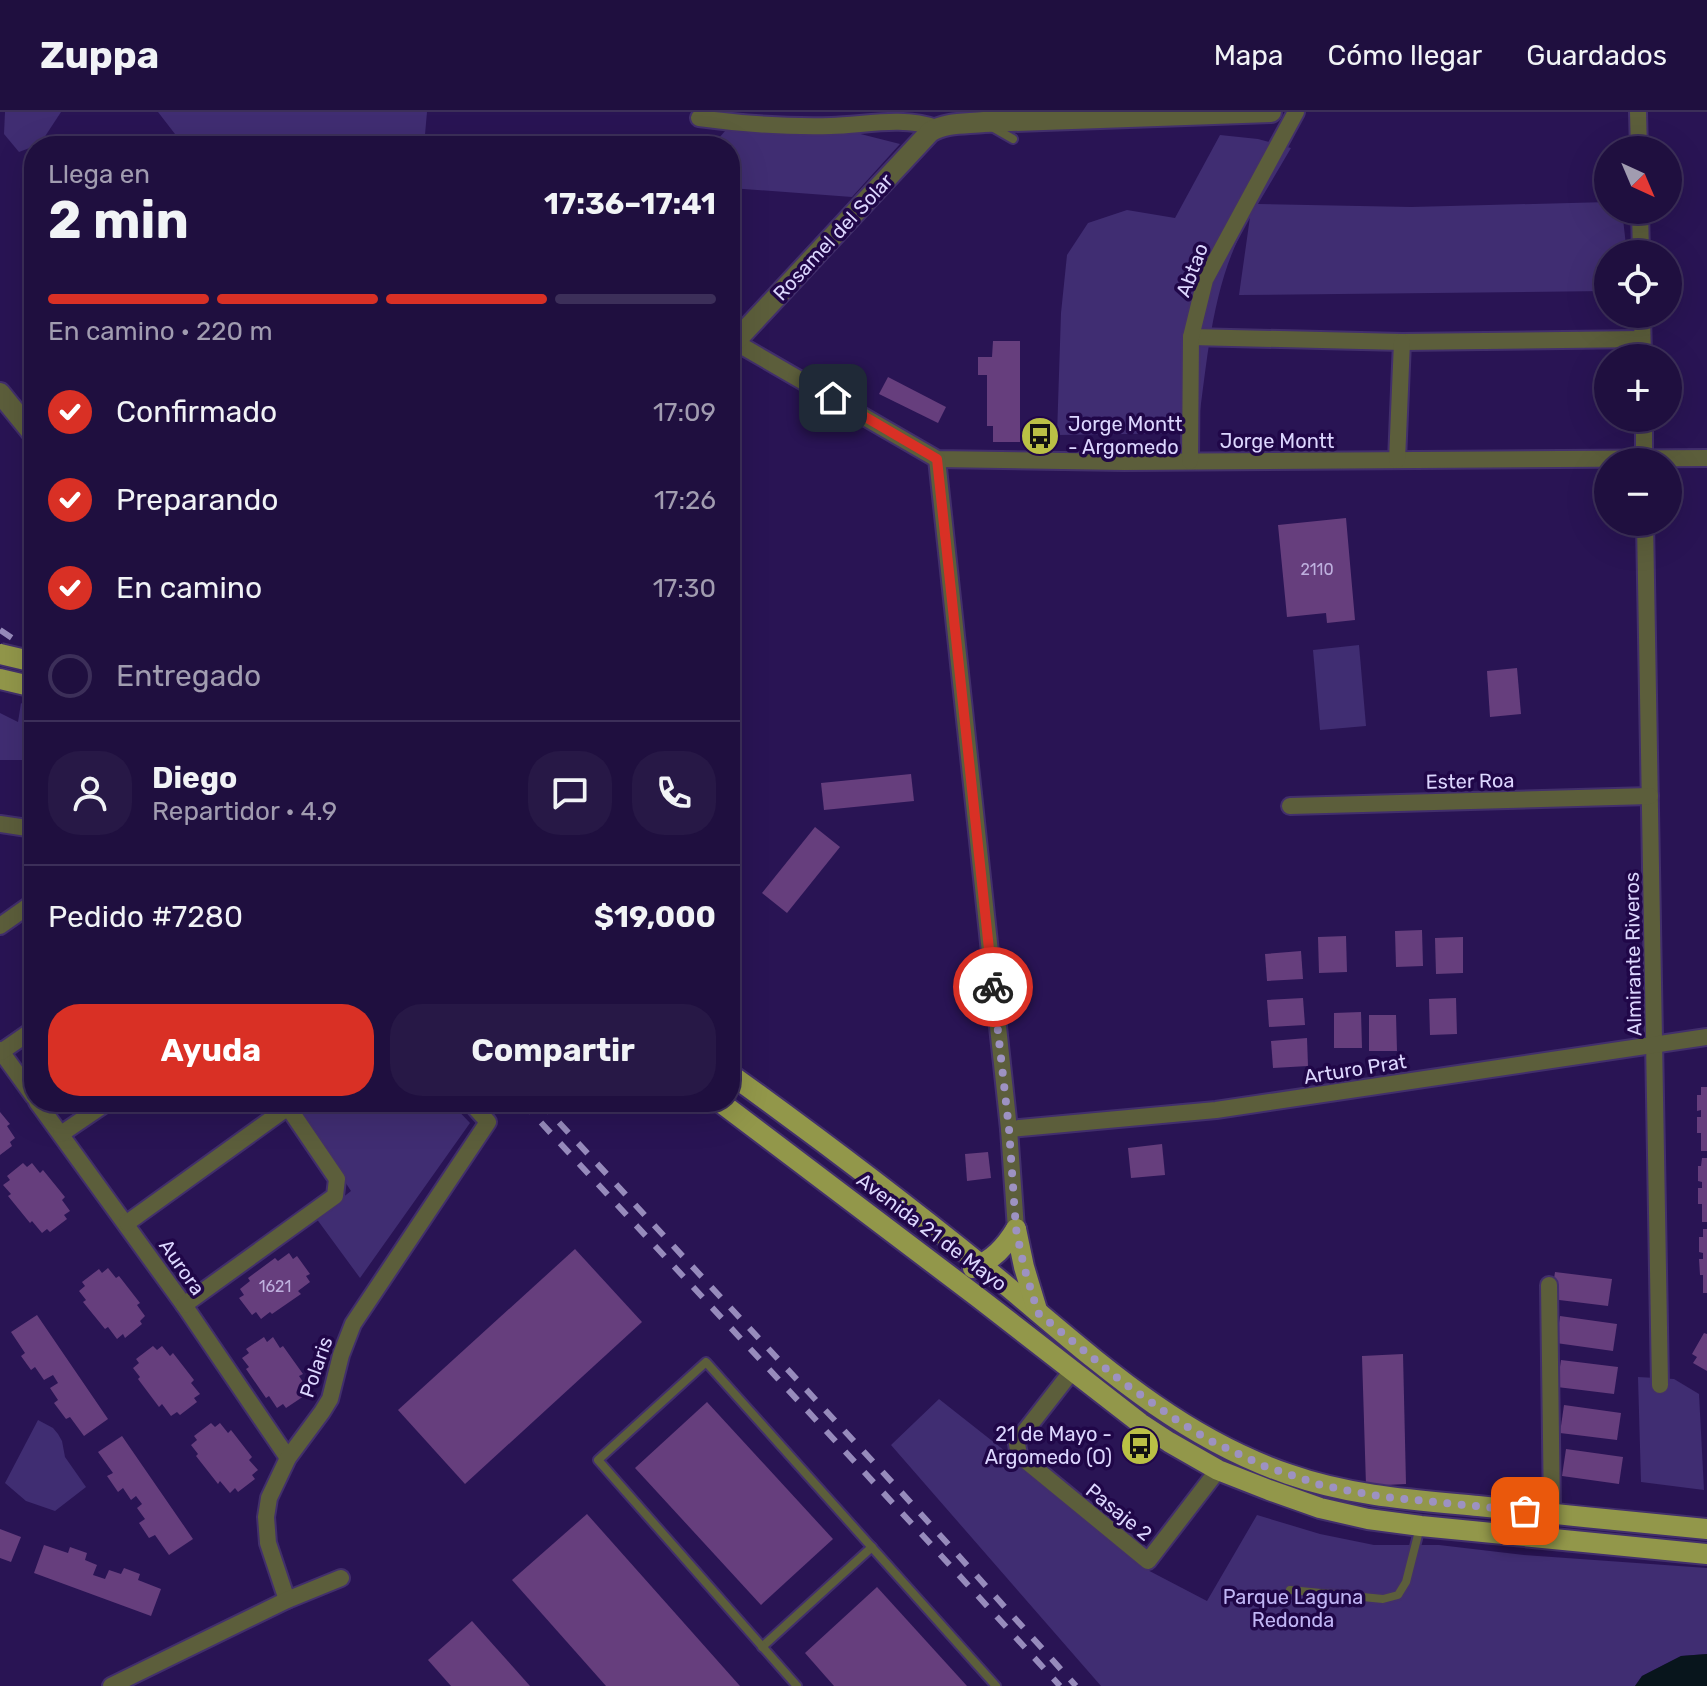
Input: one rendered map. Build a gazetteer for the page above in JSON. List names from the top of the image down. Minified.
{"streets":{"main road":["Avenida 21 de Mayo"],"street":["Rosamel del Solar","Abtao","Jorge Montt","Ester Roa","Almirante Riveros","Arturo Prat","Aurora","Polaris","Pasaje 2"]},"crossings":[["Abtao","Jorge Montt"],["Ester Roa","Almirante Riveros"],["Almirante Riveros","Arturo Prat"],["Avenida 21 de Mayo","Pasaje 2"],["Aurora","Polaris"]],"parks":["Parque Laguna Redonda"],"places":{"bus stop":["Jorge Montt - Argomedo","21 de Mayo - Argomedo (O)"]},"house_numbers":["2110","1621"],"north":"bottom right","page":{"header":"Zuppa","nav":["Mapa","Cómo llegar","Guardados"],"map_buttons":["+","−"],"heading":["2 min","Llega en","17:36–17:41"],"panel":["Diego","Repartidor · 4.9","Pedido #7280","$19,000"],"bar":"En camino · 220 m","list":[["Confirmado","17:09"],["Preparando","17:26"],["En camino","17:30"],"Entregado"],"buttons":["Ayuda","Compartir"]}}
